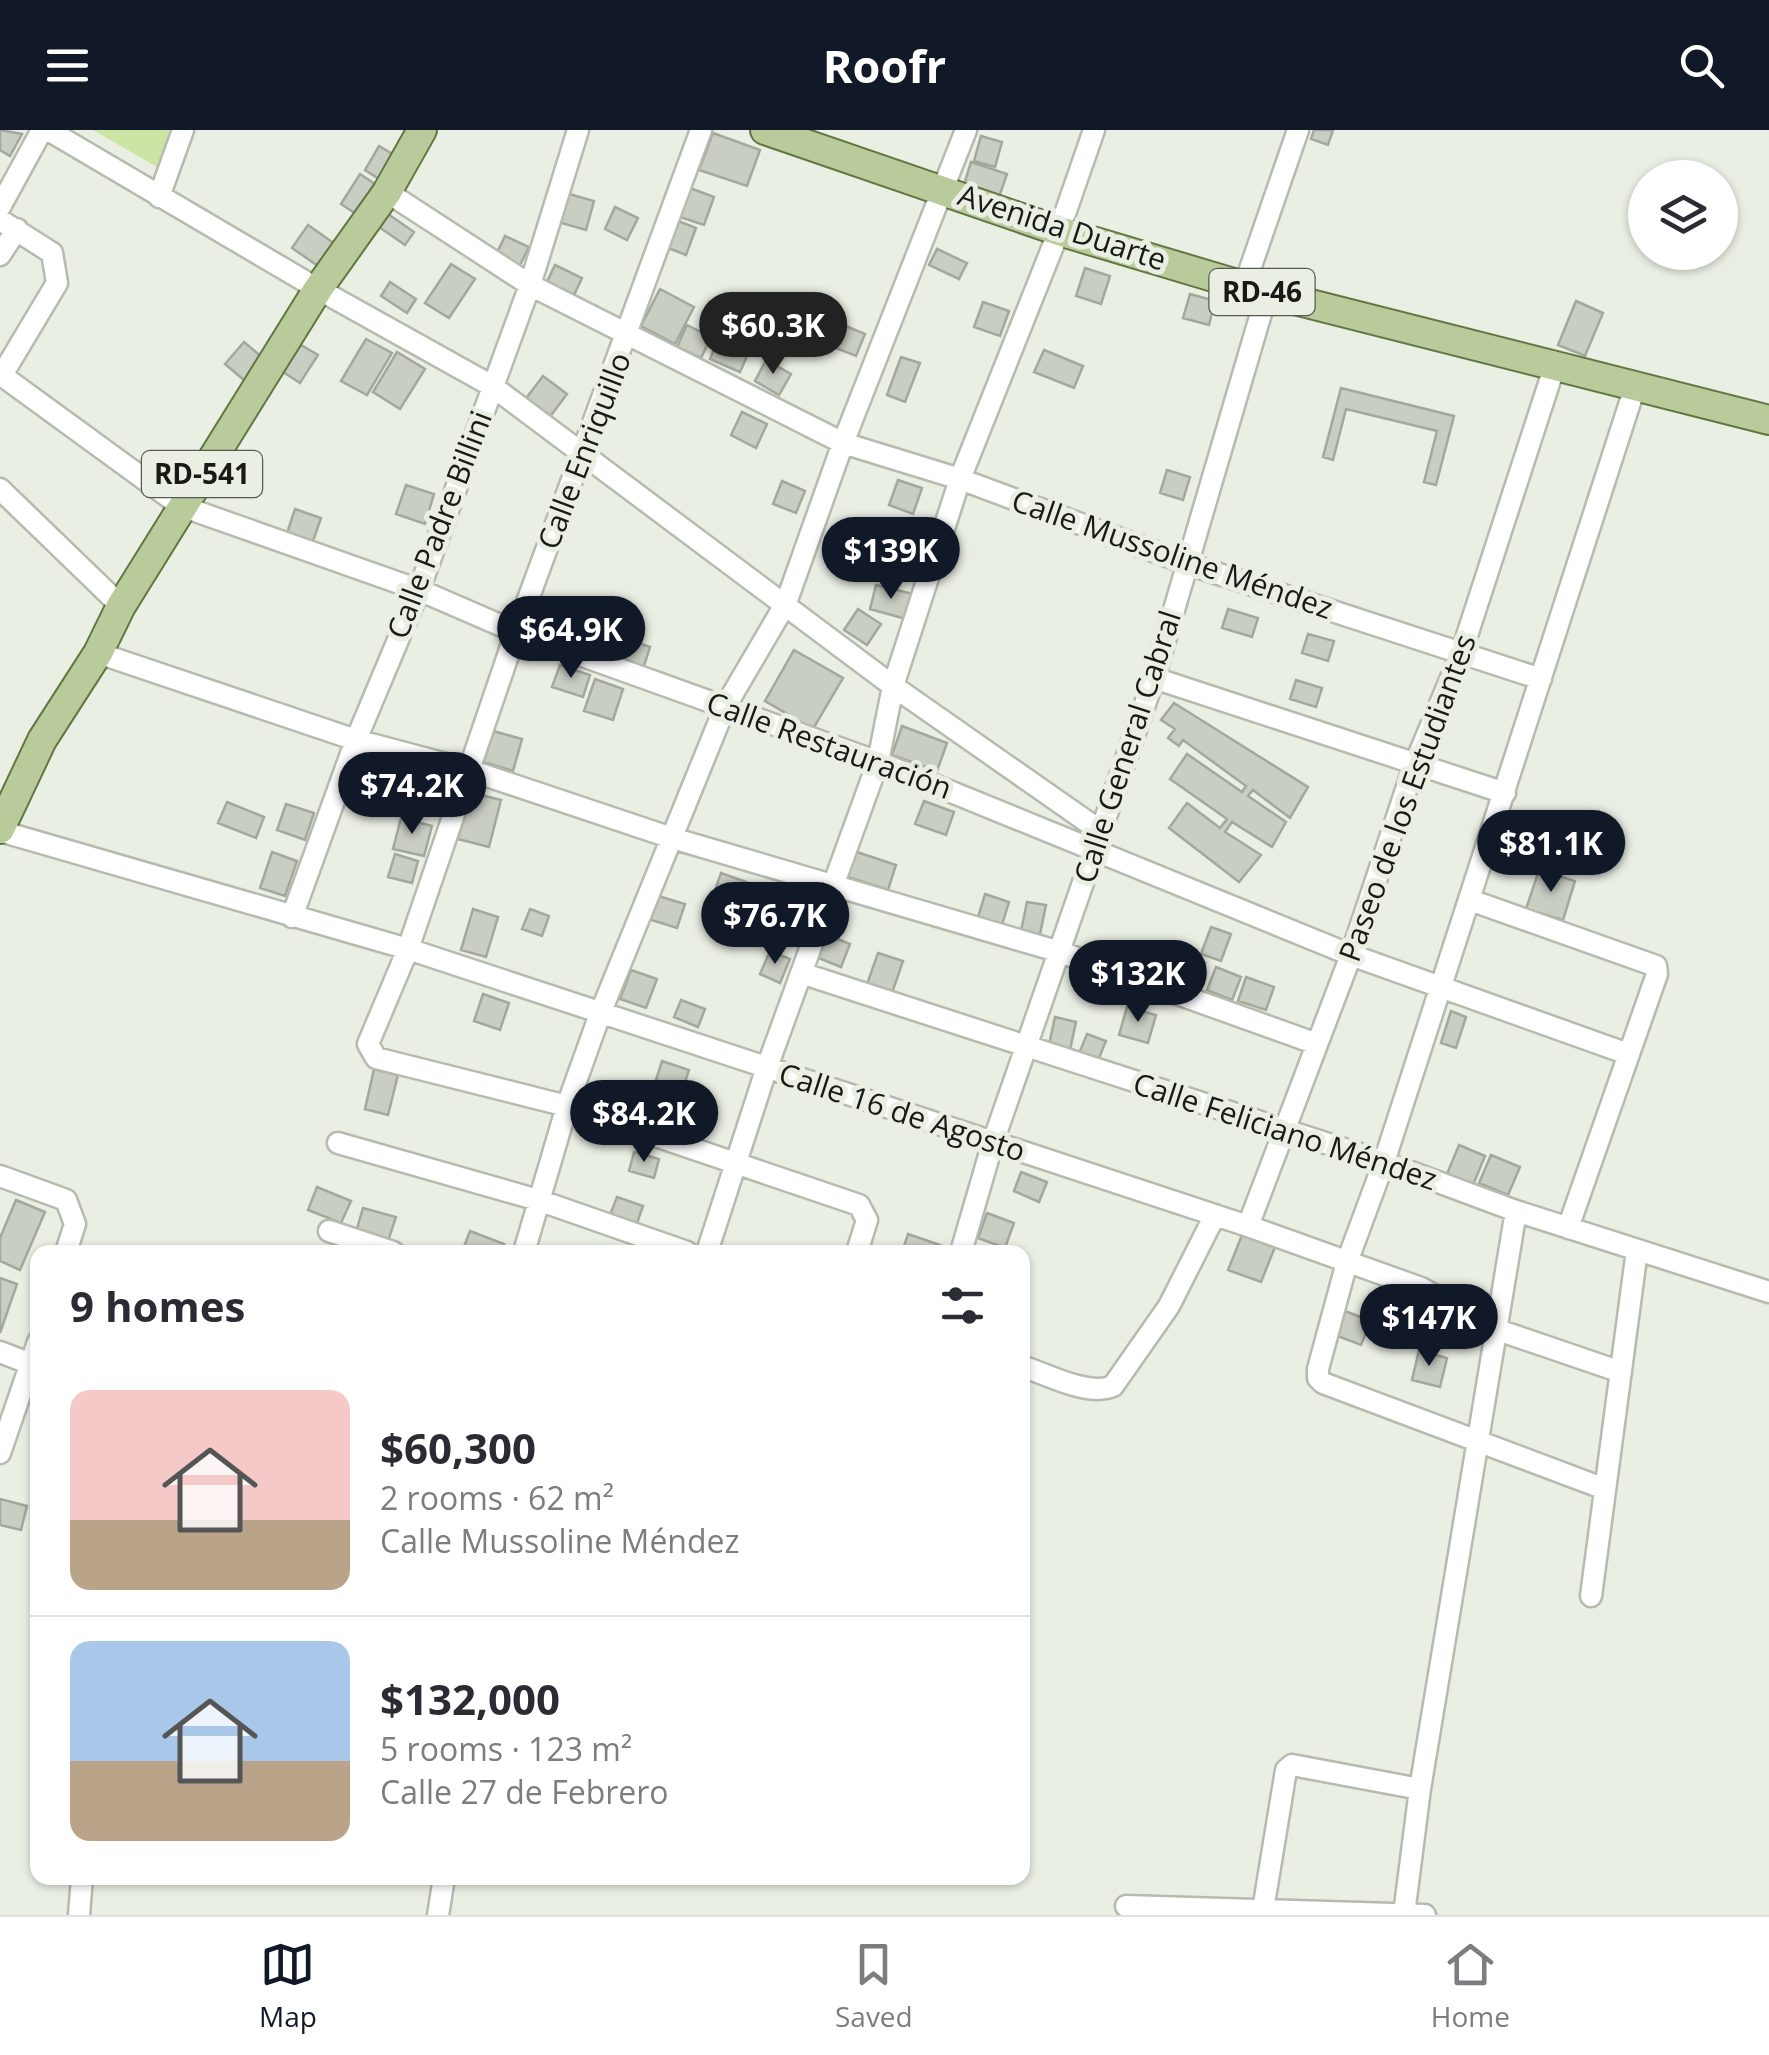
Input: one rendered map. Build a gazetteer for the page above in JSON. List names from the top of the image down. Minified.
{"streets":{"main road":["Avenida Duarte","RD-46","RD-541"],"street":["Calle Enriquillo","Calle Padre Billini","Calle Mussoline Méndez","Calle Restauración","Calle General Cabral","Paseo de los Estudiantes","Calle 16 de Agosto","Calle Feliciano Méndez"]},"crossings":[["Avenida Duarte","Calle General Cabral"],["Avenida Duarte","Paseo de los Estudiantes"],["Calle Enriquillo","Calle Mussoline Méndez"],["Calle Enriquillo","Calle Restauración"],["Calle Enriquillo","Calle 16 de Agosto"],["RD-541","Calle Mussoline Méndez"],["RD-541","Calle Restauración"],["RD-541","Calle 16 de Agosto"],["Calle Padre Billini","Calle Mussoline Méndez"],["Calle Padre Billini","Calle Restauración"],["Calle Padre Billini","Calle 16 de Agosto"],["Calle Mussoline Méndez","Calle General Cabral"],["Calle Mussoline Méndez","Paseo de los Estudiantes"],["Calle Restauración","Calle General Cabral"],["Calle Restauración","Paseo de los Estudiantes"],["Calle General Cabral","Calle 16 de Agosto"],["Calle General Cabral","Calle Feliciano Méndez"],["Paseo de los Estudiantes","Calle 16 de Agosto"],["Paseo de los Estudiantes","Calle Feliciano Méndez"]],"page":{"header":"Roofr","price":["$60.3K","$139K","$64.9K","$74.2K","$81.1K","$76.7K","$132K","$84.2K","$147K"],"heading":"9 homes","list":[{"name":"$60,300","note":"2 rooms · 62 m² · Calle Mussoline Méndez"},{"name":"$132,000","note":"5 rooms · 123 m² · Calle 27 de Febrero"}],"tabs":["Map","Saved","Home"]}}
